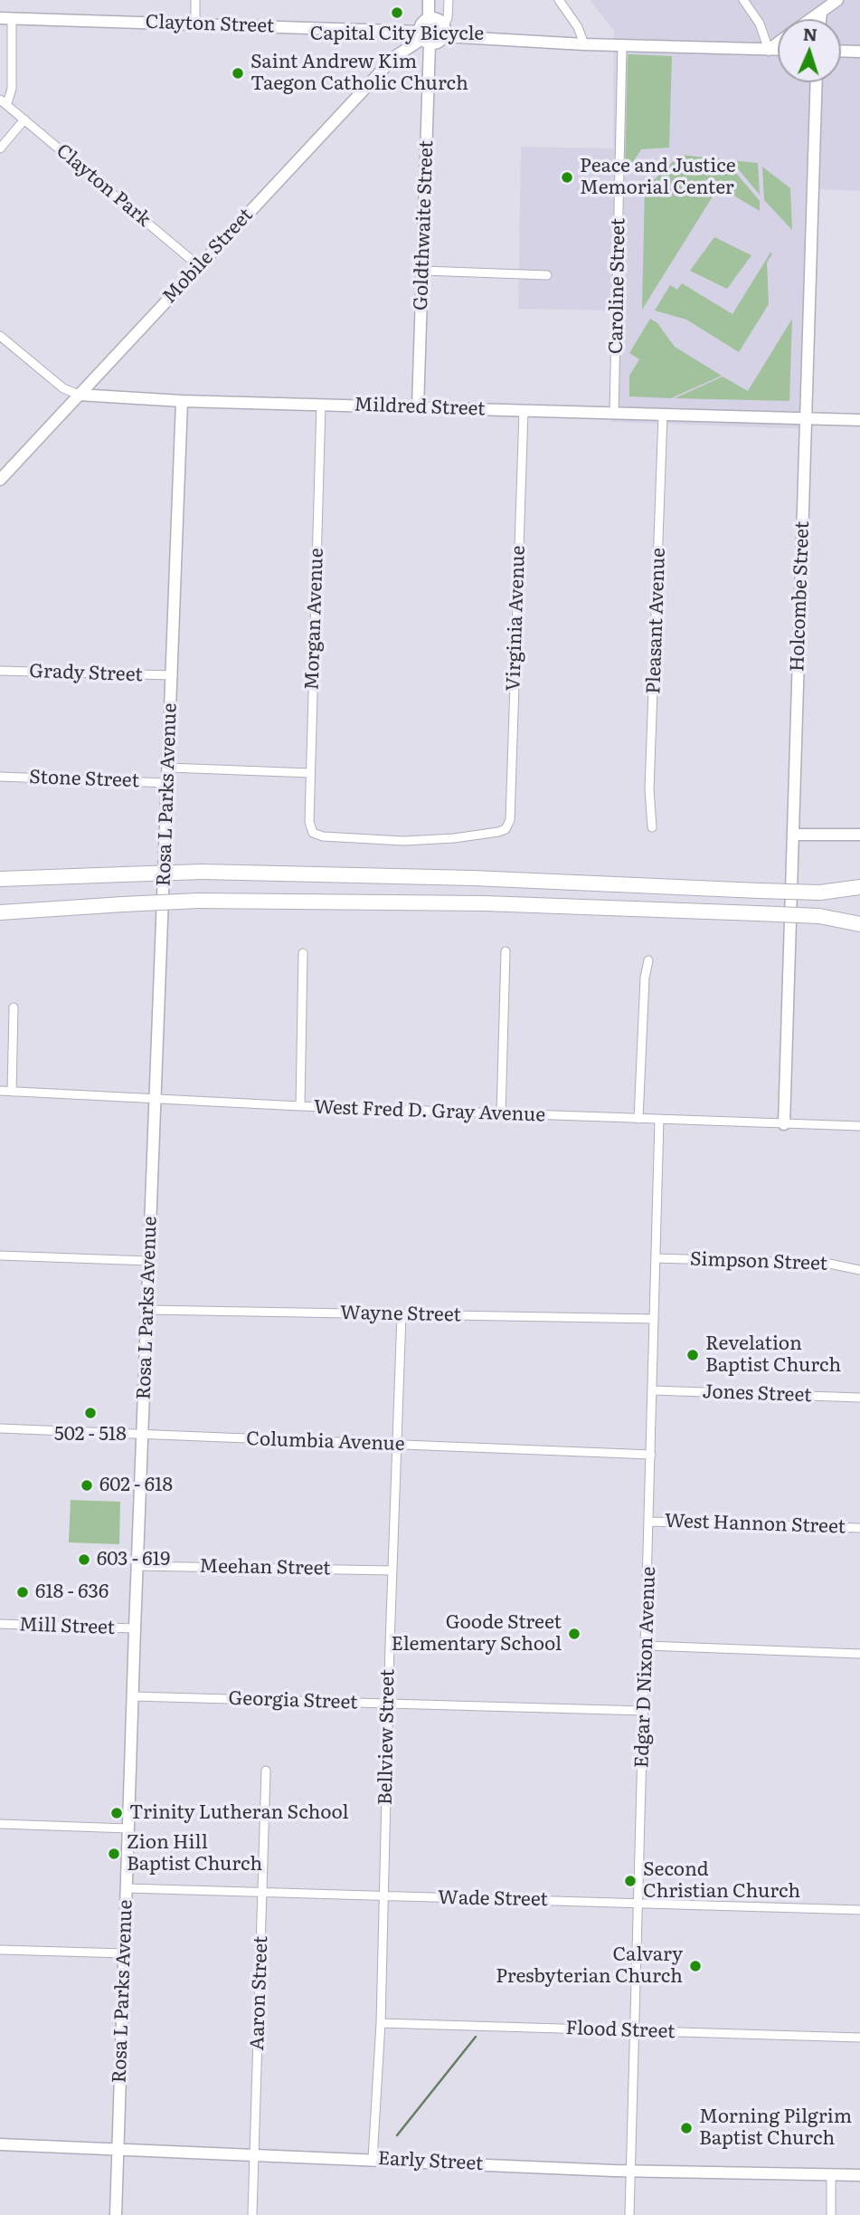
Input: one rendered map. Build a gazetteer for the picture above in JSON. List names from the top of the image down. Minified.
{"streets":{"street":["Clayton Street","Clayton Park","Goldthwaite Street","Mobile Street","Caroline Street","Mildred Street","Holcombe Street","Virginia Avenue","Morgan Avenue","Pleasant Avenue","Grady Street","Stone Street","Rosa L Parks Avenue","West Fred D. Gray Avenue","Simpson Street","Wayne Street","Jones Street","Columbia Avenue","West Hannon Street","Meehan Street","Mill Street","Edgar D Nixon Avenue","Georgia Street","Bellview Street","Wade Street","Aaron Street","Flood Street","Early Street"]},"crossings":[["Clayton Street","Goldthwaite Street"],["Clayton Street","Mobile Street"],["Clayton Park","Mobile Street"],["Goldthwaite Street","Mobile Street"],["Goldthwaite Street","Mildred Street"],["Mobile Street","Mildred Street"],["Caroline Street","Mildred Street"],["Mildred Street","Holcombe Street"],["Mildred Street","Virginia Avenue"],["Mildred Street","Morgan Avenue"],["Mildred Street","Pleasant Avenue"],["Mildred Street","Rosa L Parks Avenue"],["Holcombe Street","West Fred D. Gray Avenue"],["Virginia Avenue","Morgan Avenue"],["Grady Street","Rosa L Parks Avenue"],["Stone Street","Rosa L Parks Avenue"],["Rosa L Parks Avenue","West Fred D. Gray Avenue"],["Rosa L Parks Avenue","Wayne Street"],["Rosa L Parks Avenue","Columbia Avenue"],["Rosa L Parks Avenue","Meehan Street"],["Rosa L Parks Avenue","Mill Street"],["Rosa L Parks Avenue","Georgia Street"],["Rosa L Parks Avenue","Wade Street"],["Rosa L Parks Avenue","Early Street"],["West Fred D. Gray Avenue","Edgar D Nixon Avenue"],["Simpson Street","Edgar D Nixon Avenue"],["Wayne Street","Edgar D Nixon Avenue"],["Wayne Street","Bellview Street"],["Jones Street","Edgar D Nixon Avenue"],["Columbia Avenue","Edgar D Nixon Avenue"],["Columbia Avenue","Bellview Street"],["West Hannon Street","Edgar D Nixon Avenue"],["Meehan Street","Bellview Street"],["Edgar D Nixon Avenue","Georgia Street"],["Edgar D Nixon Avenue","Wade Street"],["Edgar D Nixon Avenue","Flood Street"],["Edgar D Nixon Avenue","Early Street"],["Georgia Street","Bellview Street"],["Bellview Street","Wade Street"],["Bellview Street","Flood Street"],["Bellview Street","Early Street"],["Wade Street","Aaron Street"],["Aaron Street","Early Street"]],"places":["Capital City Bicycle","Saint Andrew Kim Taegon Catholic Church","Peace and Justice Memorial Center","Revelation Baptist Church","502 - 518","602 - 618","603 - 619","618 - 636","Goode Street Elementary School","Trinity Lutheran School","Zion Hill Baptist Church","Second Christian Church","Calvary Presbyterian Church","Morning Pilgrim Baptist Church"],"north":"top"}
